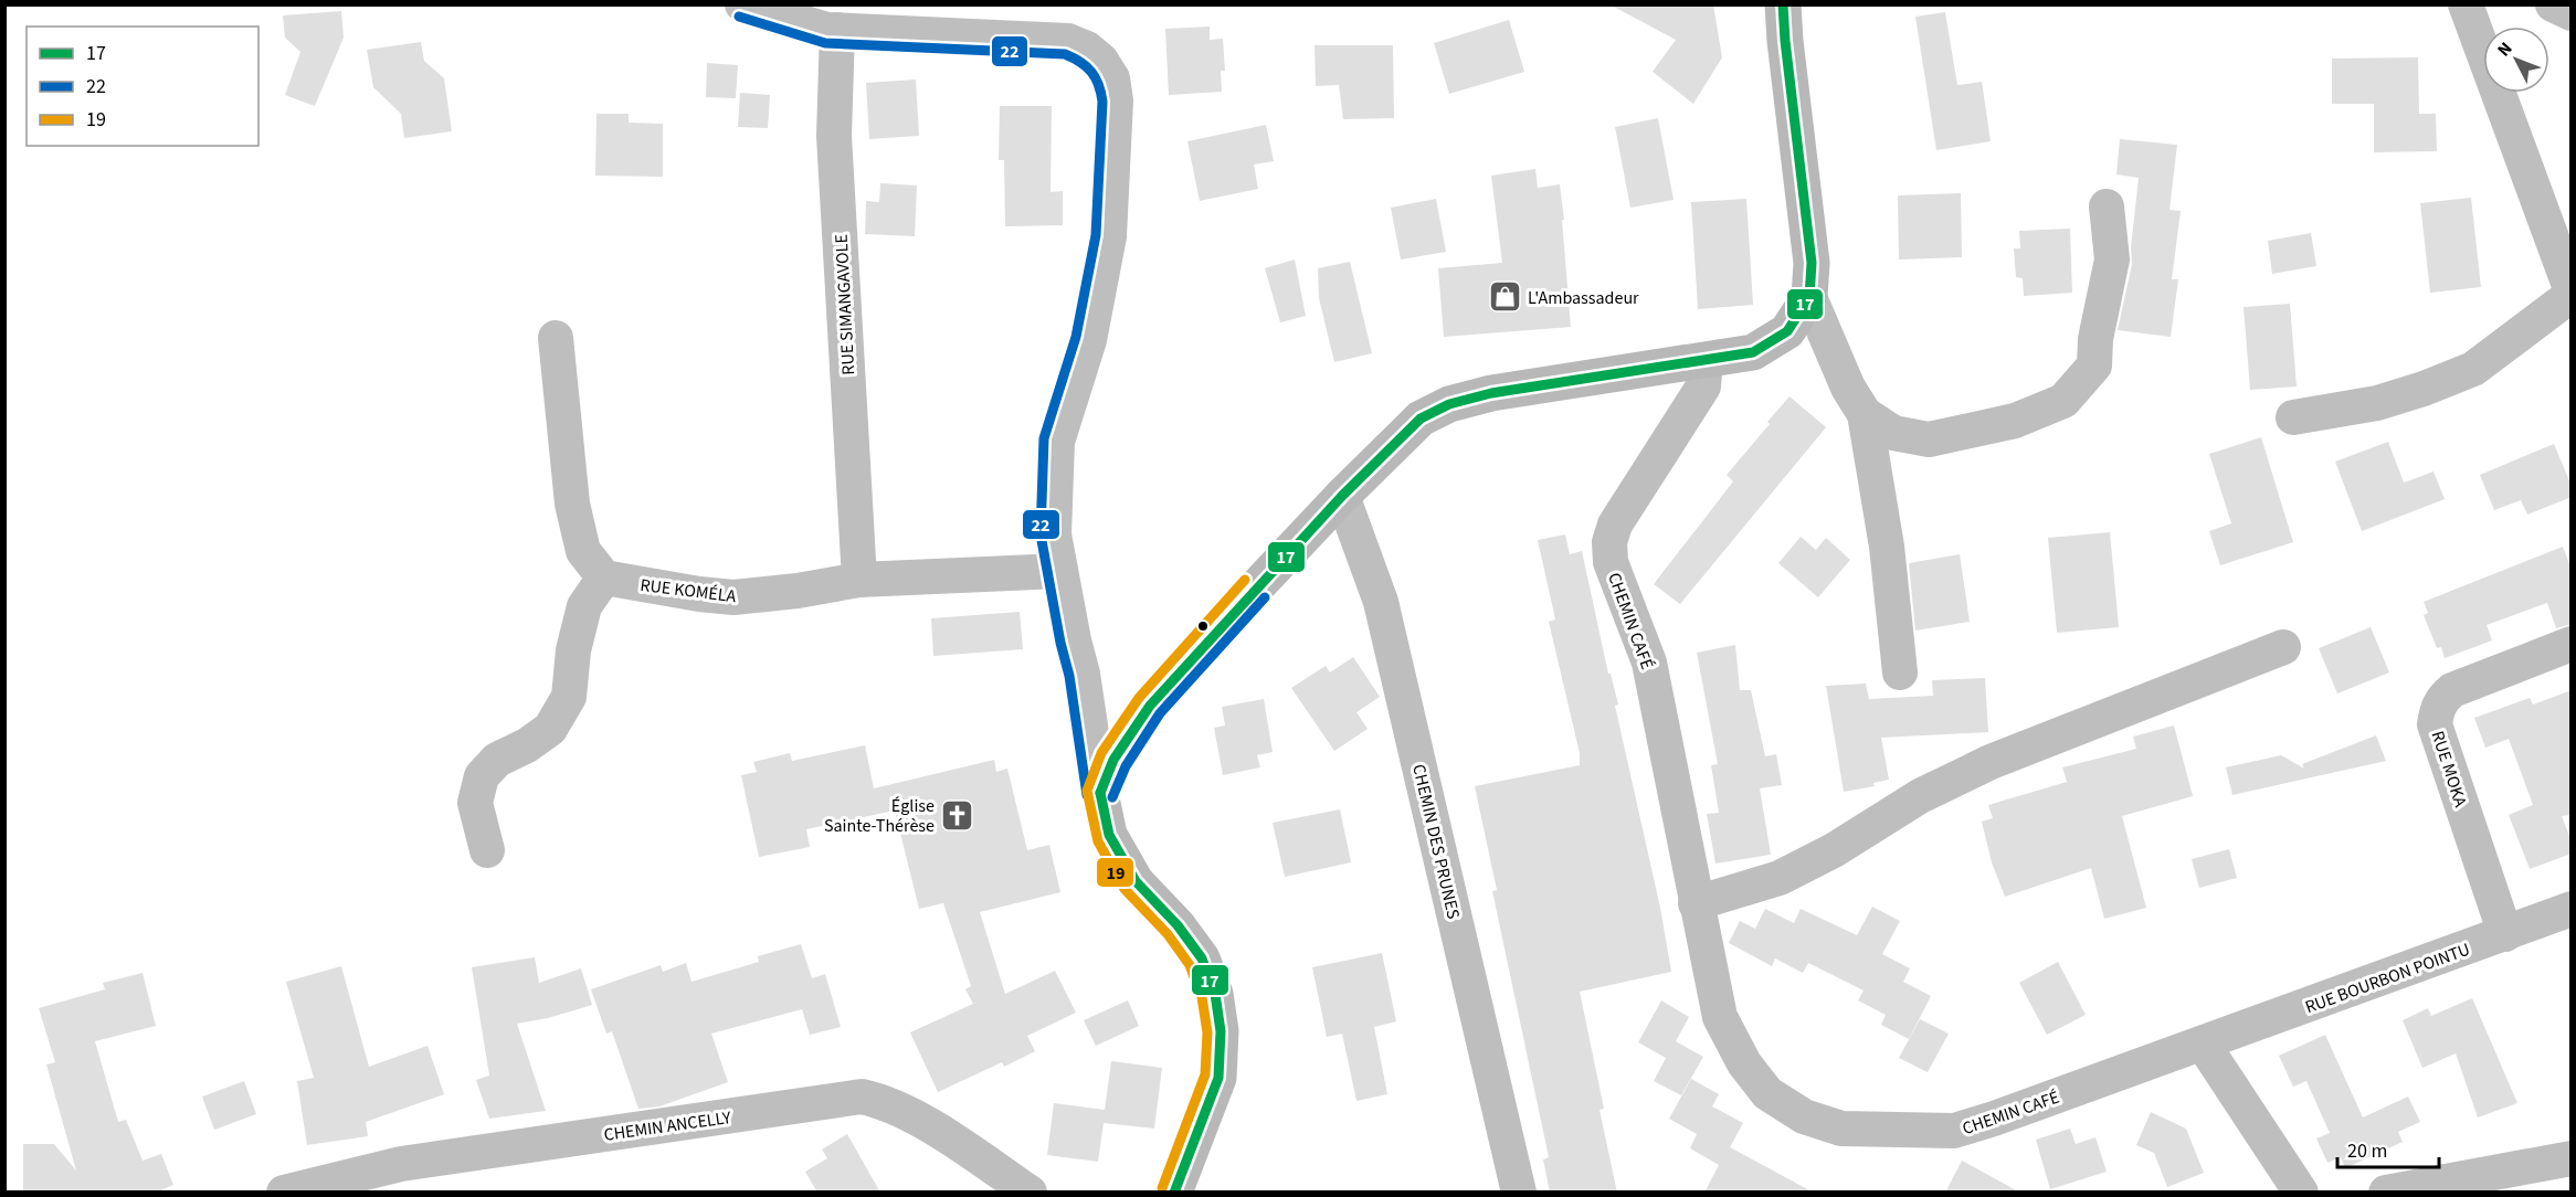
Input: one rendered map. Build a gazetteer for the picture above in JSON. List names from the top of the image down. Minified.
{"streets":{"street":["RUE SIMANGAVOLE","RUE KOMÉLA","CHEMIN CAFÉ","RUE MOKA","CHEMIN DES PRUNES","RUE BOURBON POINTU","CHEMIN ANCELLY"]},"crossings":[["RUE SIMANGAVOLE","RUE KOMÉLA"],["CHEMIN CAFÉ","RUE BOURBON POINTU"],["RUE MOKA","RUE BOURBON POINTU"]],"places":{"shop":["L'Ambassadeur"],"church":["Église Sainte-Thérèse"]},"lines":["transit line 17","transit line 22","transit line 19"],"legend":["17","22","19"],"scale_bar":"20 m","north":"top left"}
